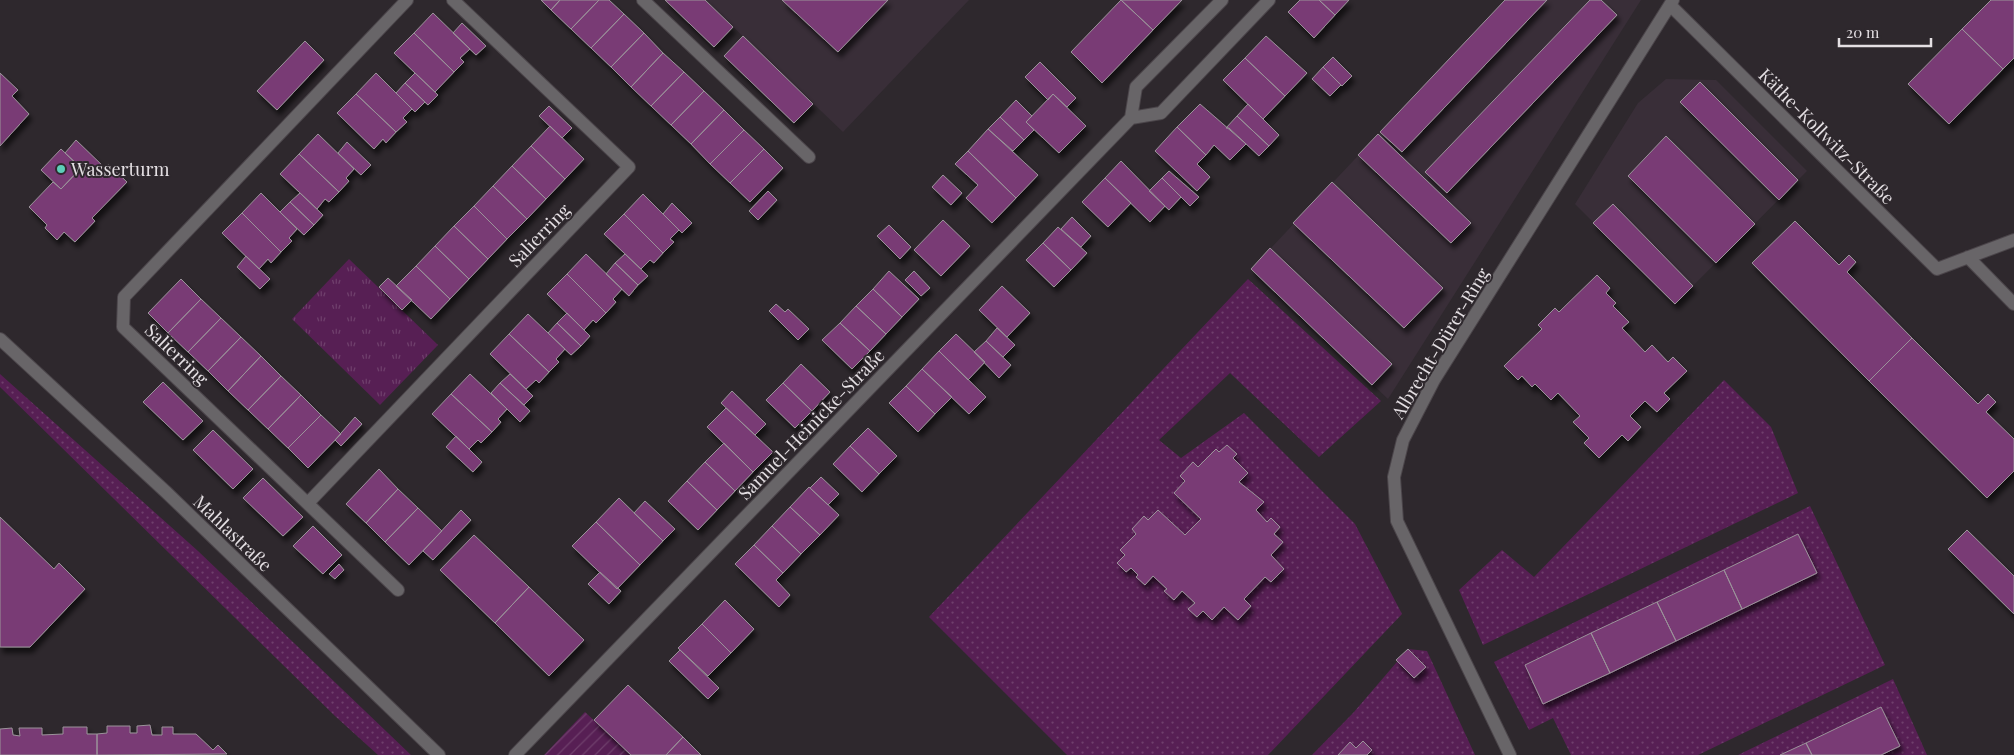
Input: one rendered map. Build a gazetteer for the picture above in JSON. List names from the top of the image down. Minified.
{"streets":{"street":["Käthe-Kollwitz-Straße","Salierring","Albrecht-Dürer-Ring","Samuel-Heinicke-Straße","Mahlastraße"]},"crossings":[["Käthe-Kollwitz-Straße","Albrecht-Dürer-Ring"]],"places":["Wasserturm"],"scale_bar":"20 m"}
